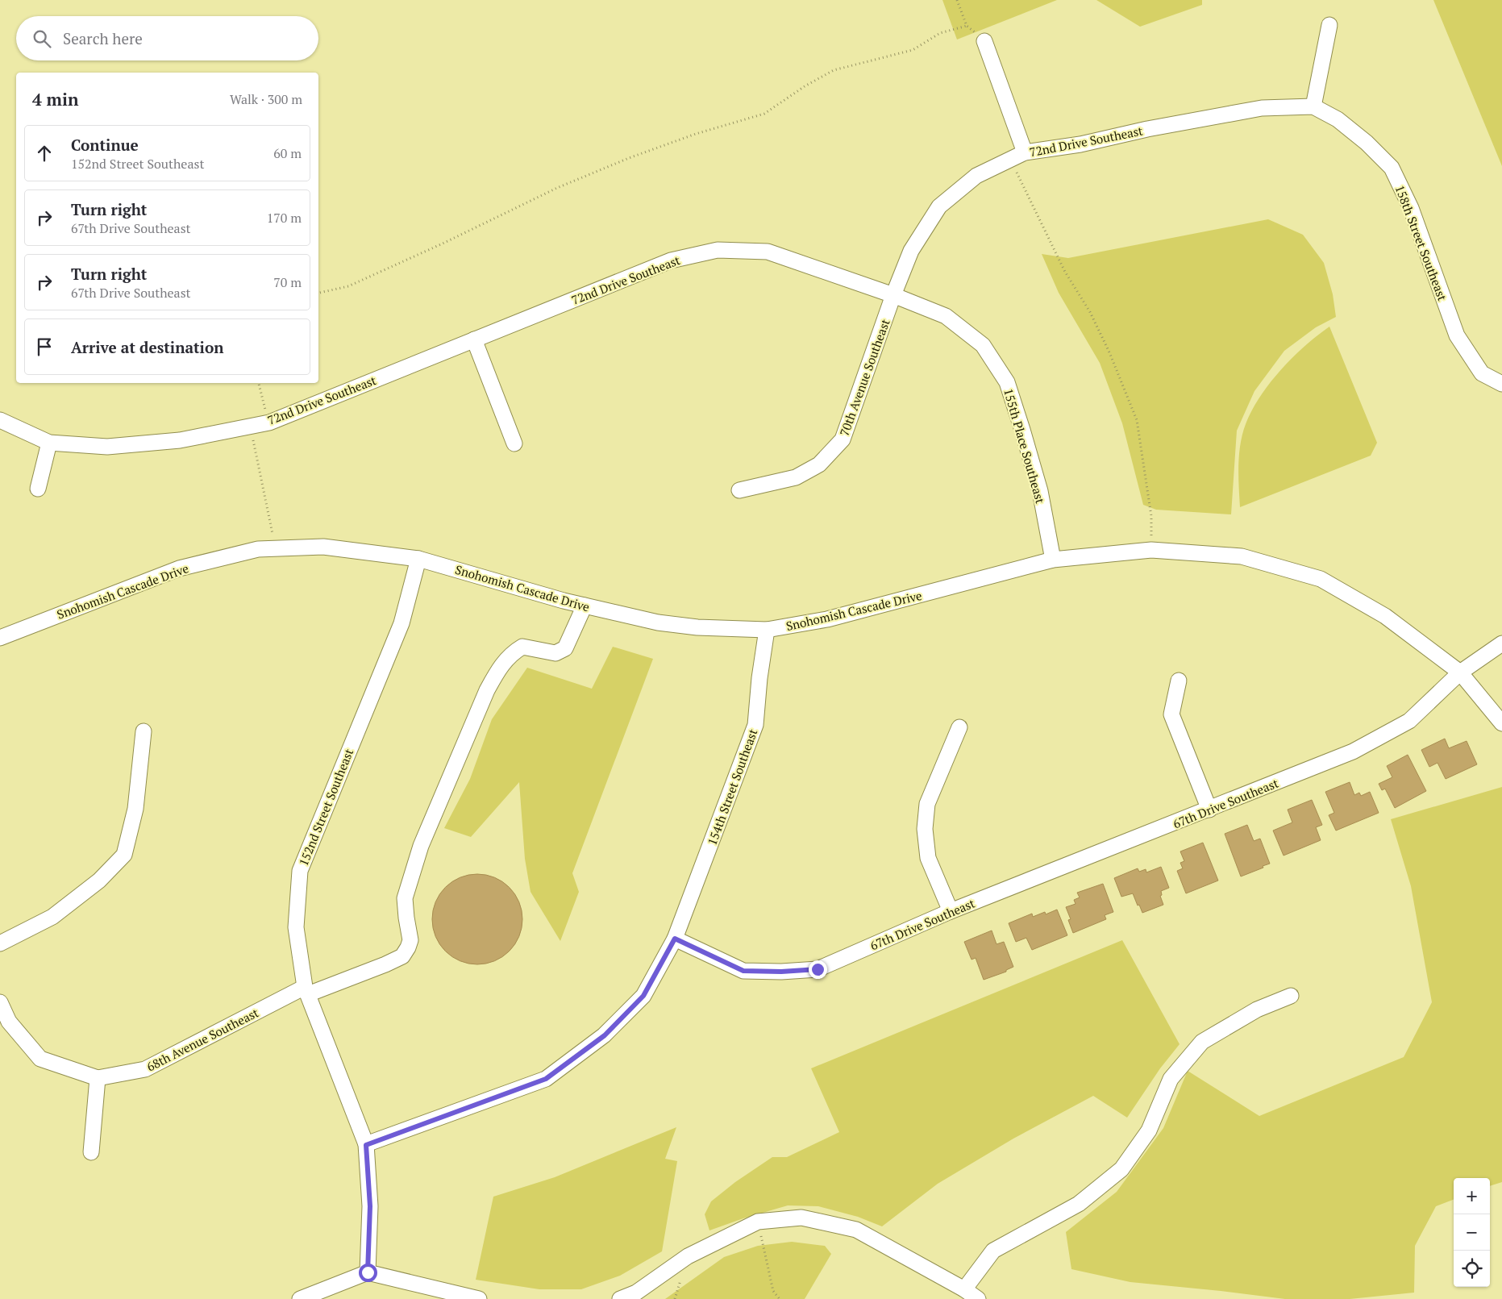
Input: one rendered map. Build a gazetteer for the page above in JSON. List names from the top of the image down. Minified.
{"streets":{"street":["72nd Drive Southeast","158th Street Southeast","70th Avenue Southeast","155th Place Southeast","Snohomish Cascade Drive","154th Street Southeast","67th Drive Southeast","152nd Street Southeast","68th Avenue Southeast"]},"crossings":[["72nd Drive Southeast","158th Street Southeast"],["72nd Drive Southeast","70th Avenue Southeast"],["72nd Drive Southeast","155th Place Southeast"],["70th Avenue Southeast","155th Place Southeast"],["155th Place Southeast","Snohomish Cascade Drive"],["Snohomish Cascade Drive","154th Street Southeast"],["Snohomish Cascade Drive","67th Drive Southeast"],["Snohomish Cascade Drive","152nd Street Southeast"],["Snohomish Cascade Drive","68th Avenue Southeast"],["154th Street Southeast","67th Drive Southeast"],["152nd Street Southeast","68th Avenue Southeast"]],"page":{"search":"Search here","heading":["4 min","Walk · 300 m"],"list":[["Continue","152nd Street Southeast","60 m"],["Turn right","67th Drive Southeast","170 m"],["Turn right","67th Drive Southeast","70 m"],"Arrive at destination"],"map_buttons":["+","−"]}}
